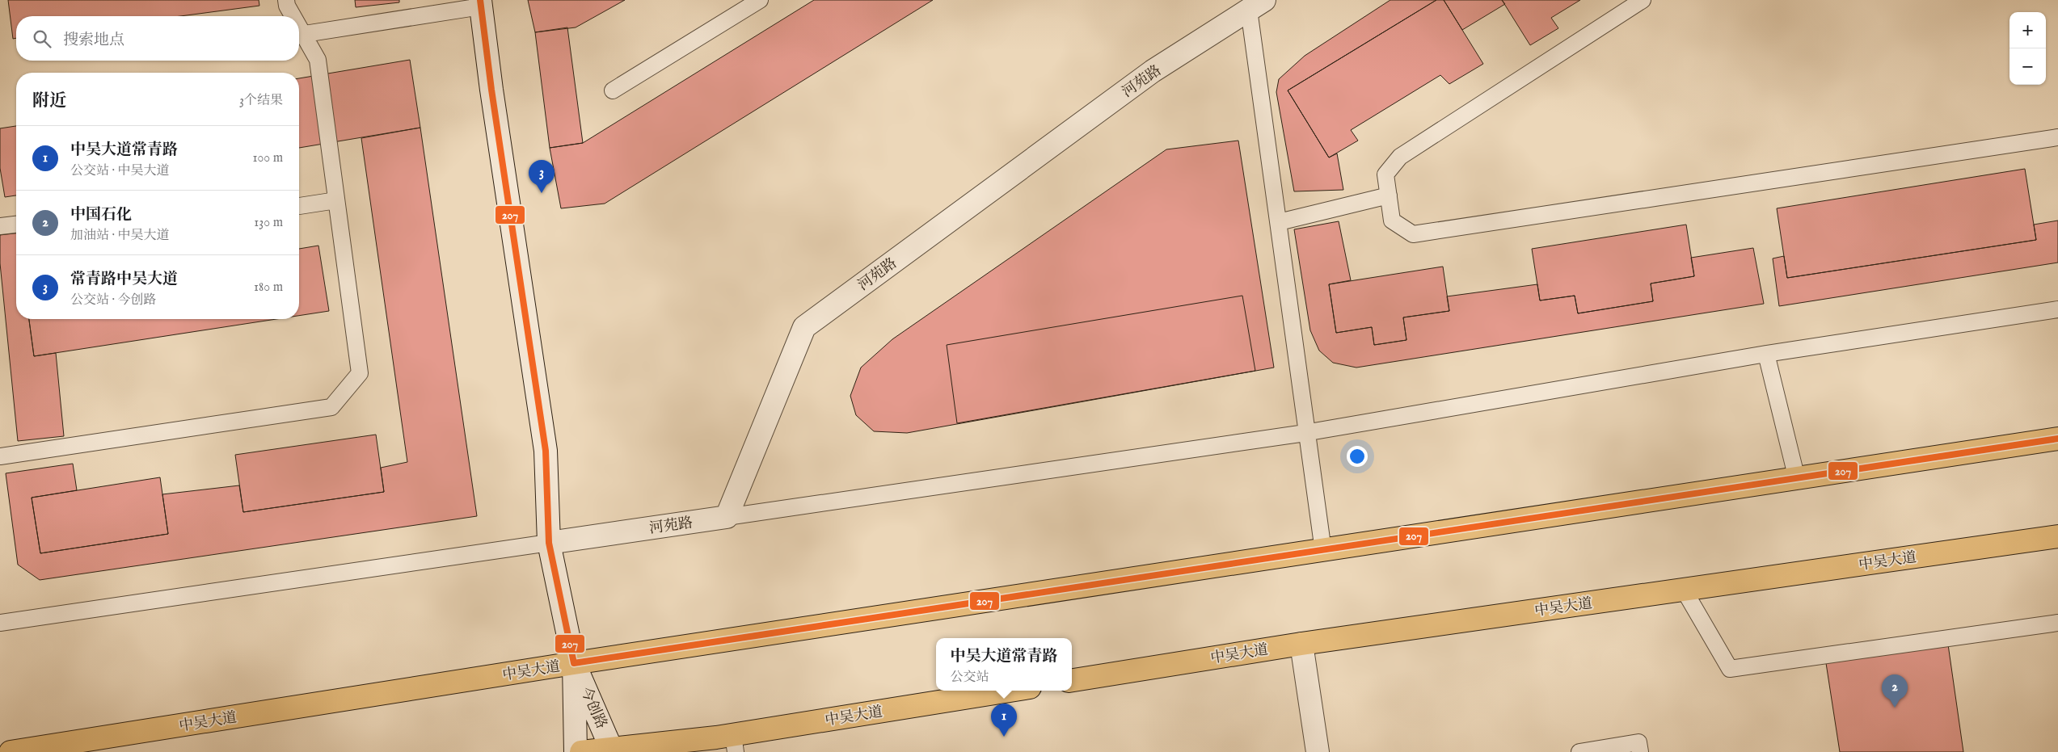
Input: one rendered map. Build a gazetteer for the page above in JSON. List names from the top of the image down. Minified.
{"streets":{"main road":["中吴大道"],"street":["河苑路","今创路"]},"crossings":[["河苑路","今创路"],["中吴大道","今创路"]],"lines":["transit line 207"],"page":{"map_buttons":["+","−"],"search":"搜索地点","heading":["附近","3个结果"],"list":[{"mark":"1","name":"中吴大道常青路","note":"公交站 · 中吴大道","value":"100 m"},{"mark":"2","name":"中国石化","note":"加油站 · 中吴大道","value":"130 m"},{"mark":"3","name":"常青路中吴大道","note":"公交站 · 今创路","value":"180 m"}],"pins":["3","2","1"],"popup":["中吴大道常青路","公交站"]}}
